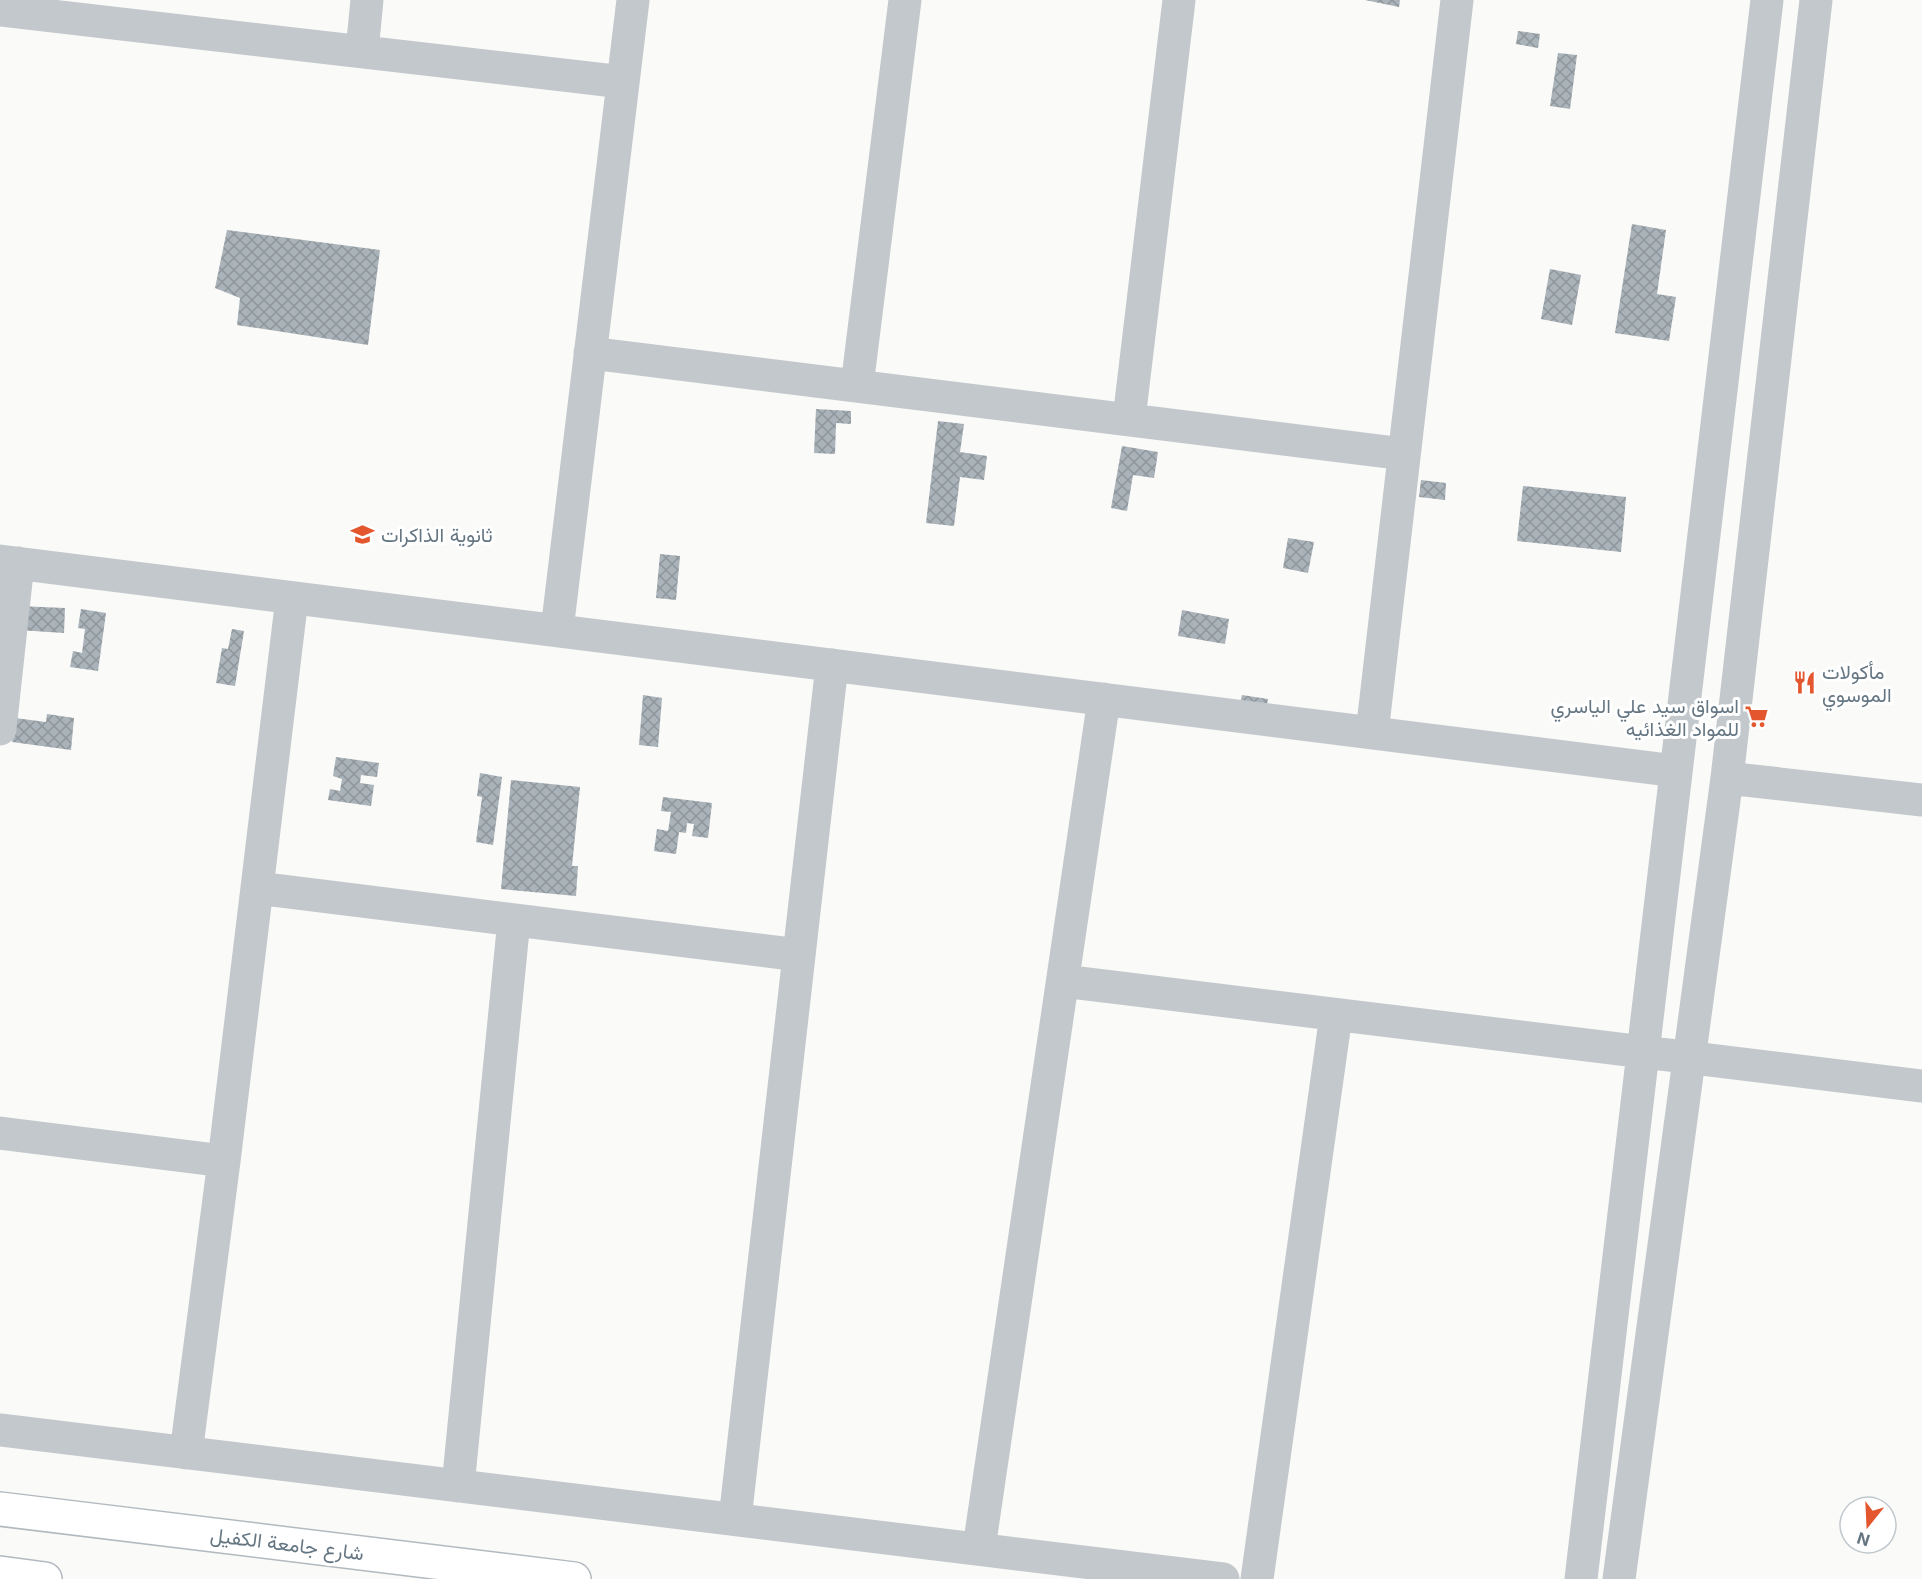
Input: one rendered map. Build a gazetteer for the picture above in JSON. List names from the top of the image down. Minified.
{"streets":{"main road":["شارع جامعة الكفيل"]},"places":{"school or university":["ثانوية الذاكرات"],"restaurant":["مأكولات الموسوي"],"supermarket":["اسواق سيد علي الياسري للمواد الغذائيه"]},"north":"bottom"}
